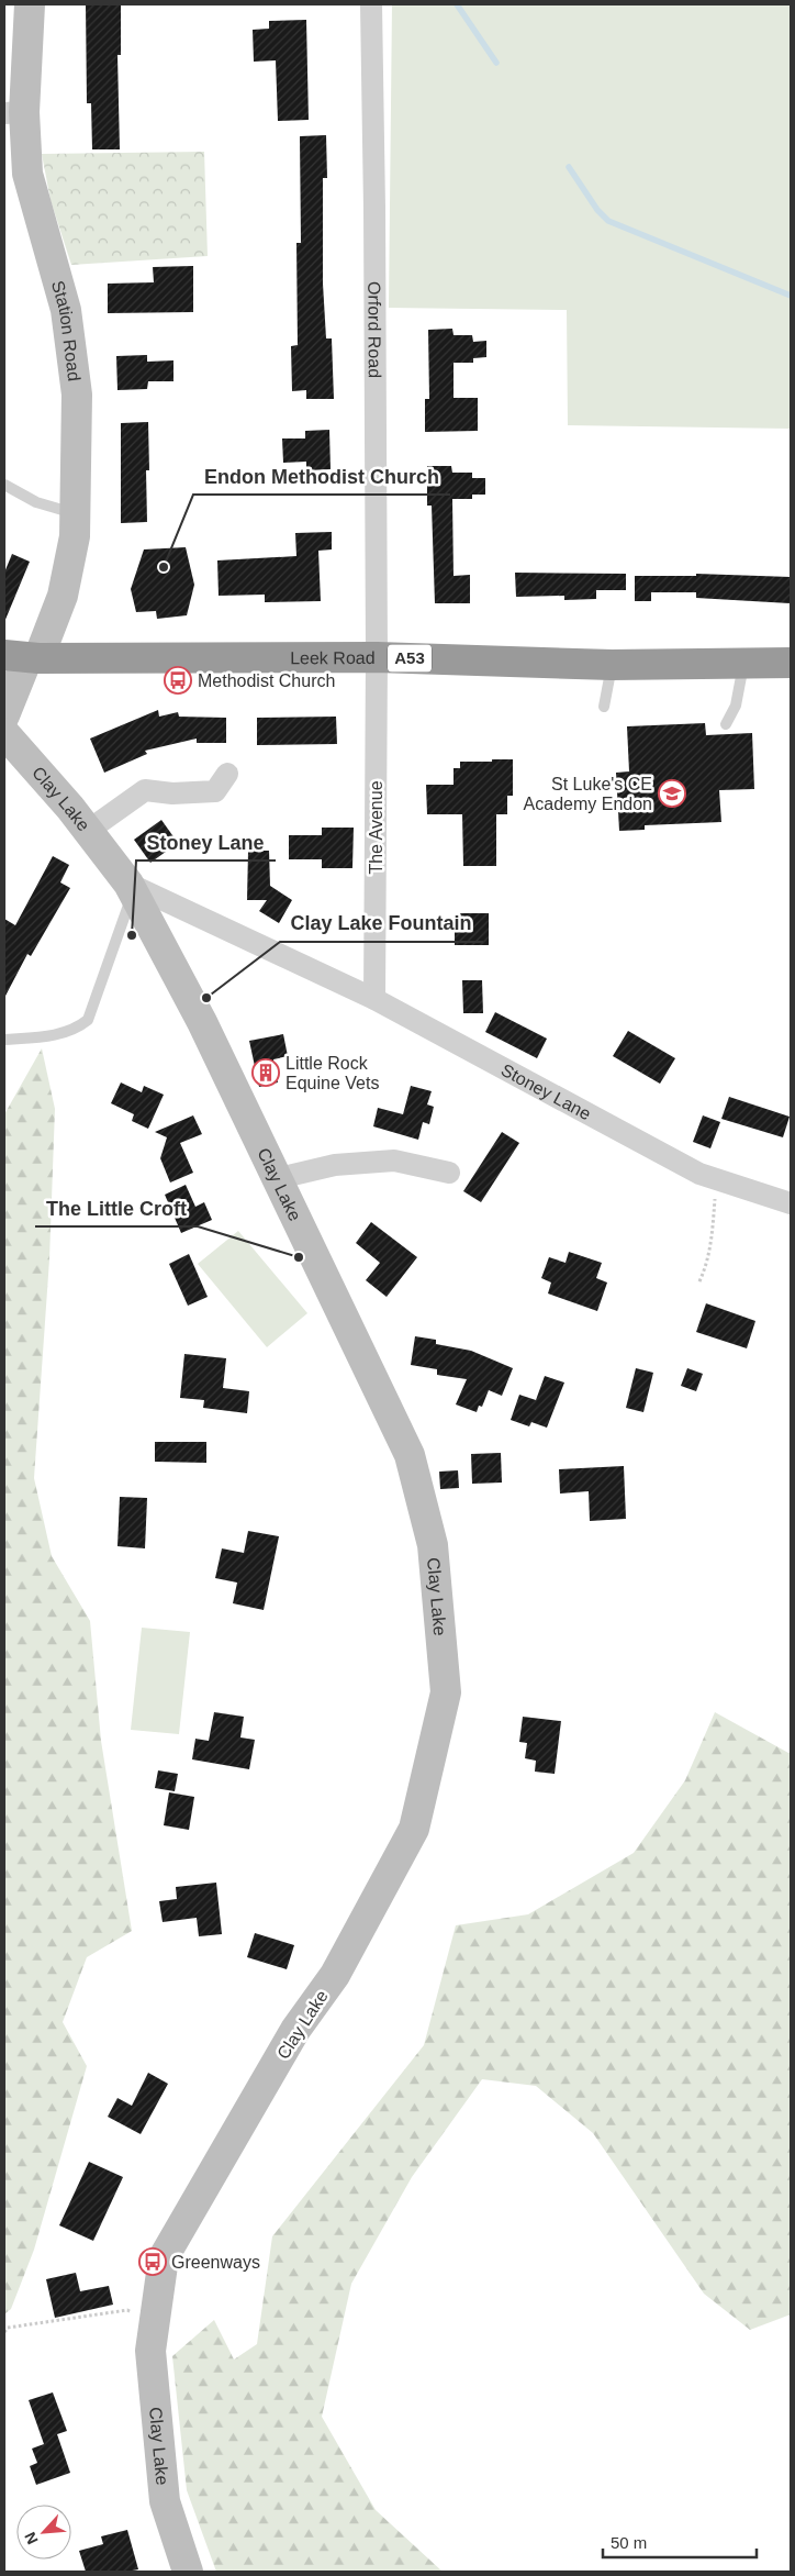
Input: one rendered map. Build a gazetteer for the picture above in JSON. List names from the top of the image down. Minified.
{"streets":{"highway":["Leek Road","A53"],"main road":["Station Road","Clay Lake"],"street":["Orford Road","The Avenue","Stoney Lane"]},"crossings":[["Orford Road","Leek Road"],["Orford Road","The Avenue"],["Station Road","Leek Road"],["Leek Road","The Avenue"],["Clay Lake","Stoney Lane"],["The Avenue","Stoney Lane"]],"places":{"other":["Endon Methodist Church","Stoney Lane","Clay Lake Fountain","The Little Croft"],"bus stop":["Methodist Church","Greenways"],"school or university":["St Luke's CE Academy Endon"],"building":["Little Rock Equine Vets"]},"scale_bar":"50 m","north":"bottom left"}
